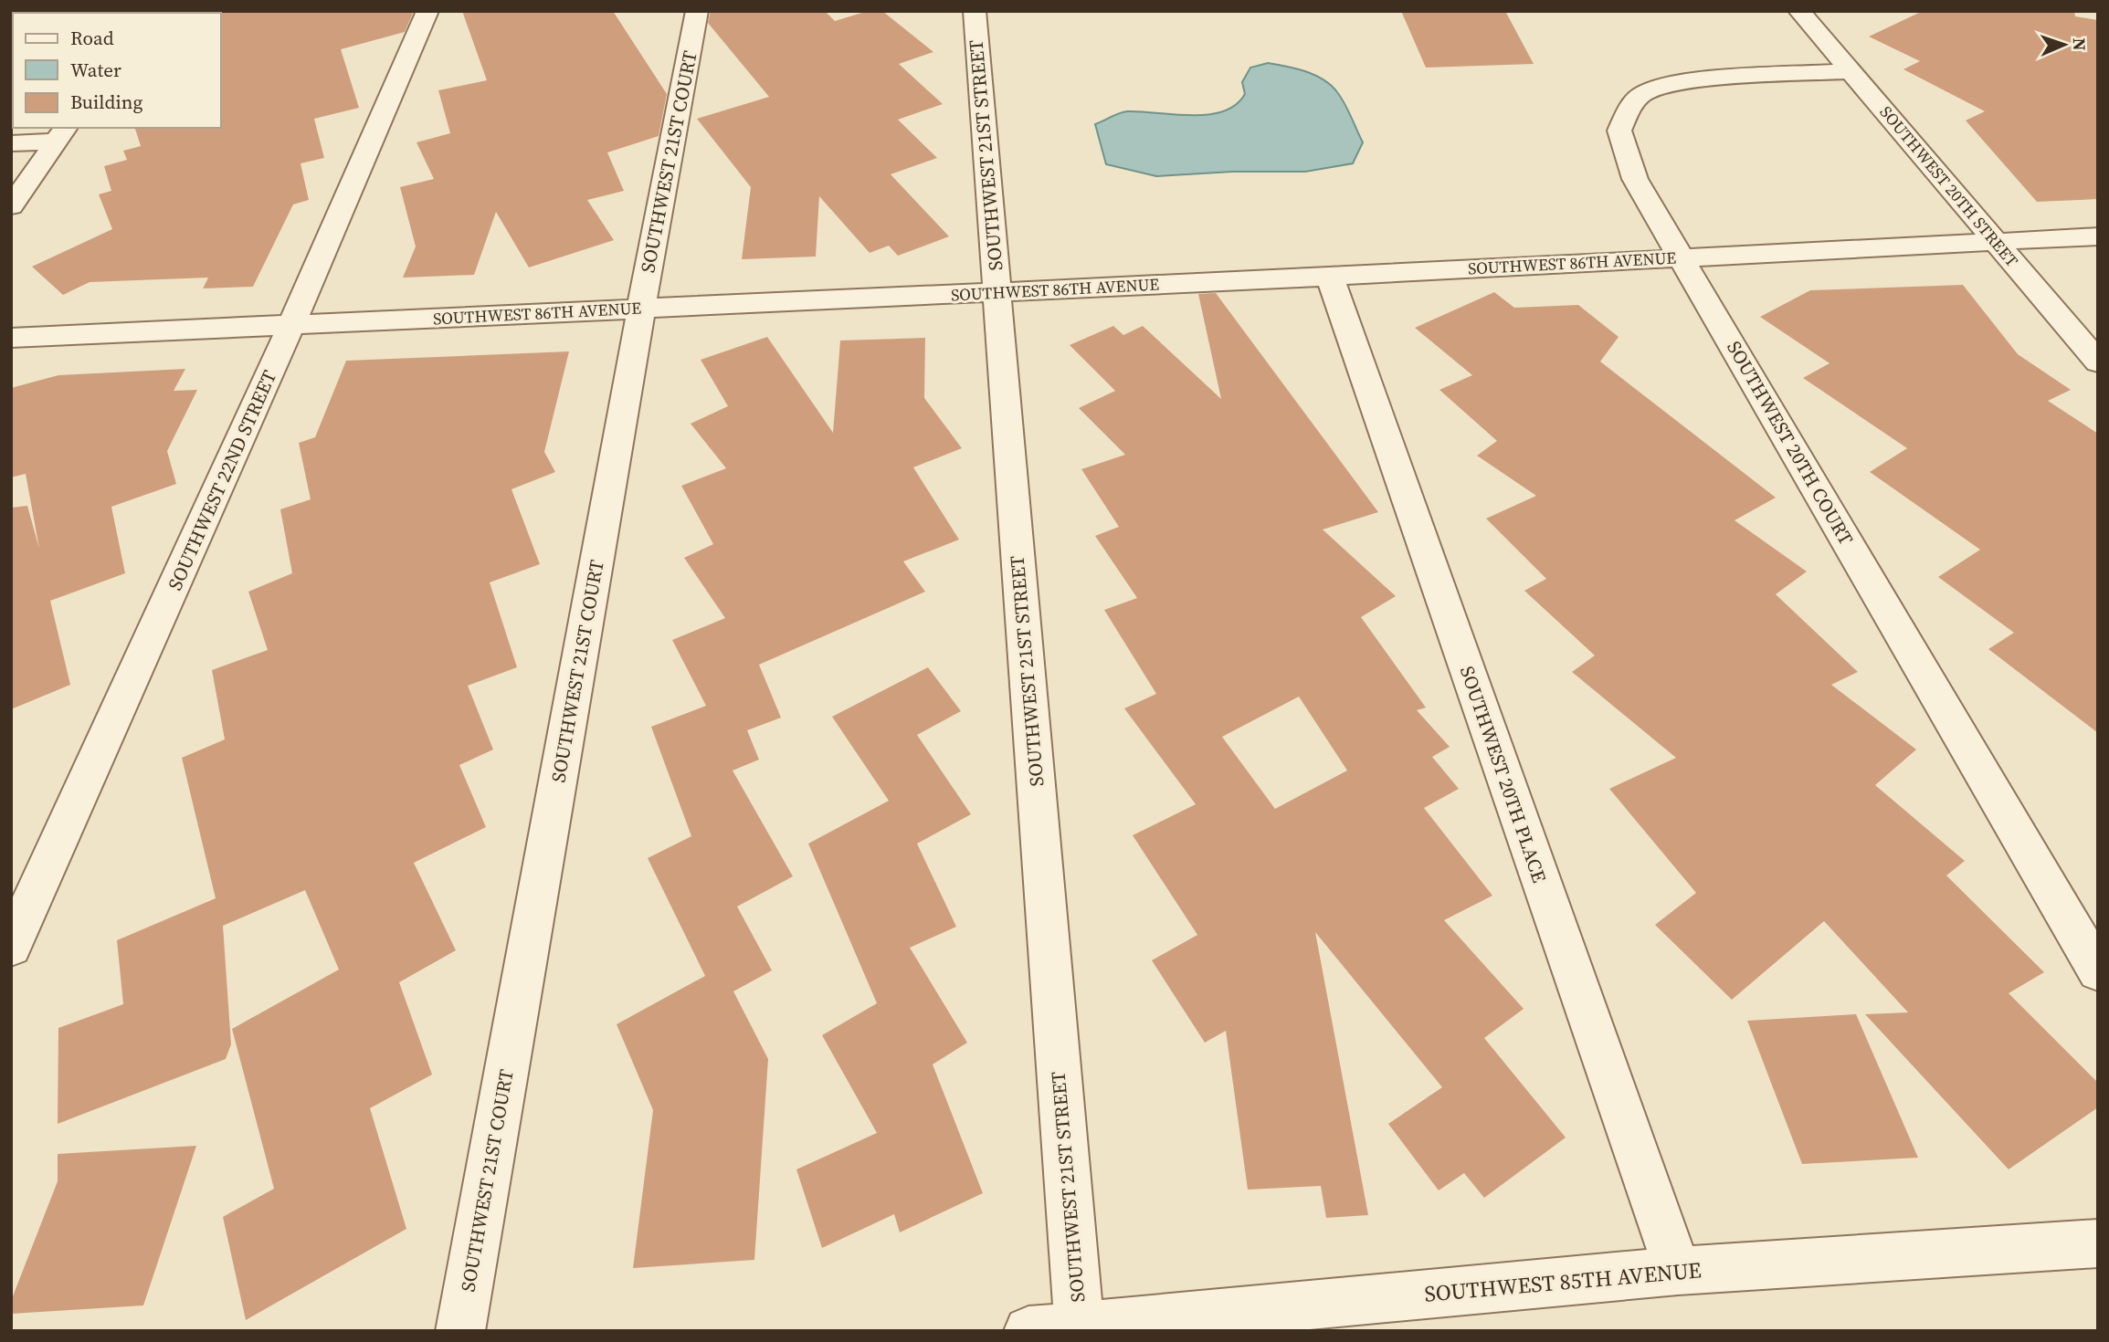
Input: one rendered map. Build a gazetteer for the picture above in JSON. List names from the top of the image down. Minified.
{"streets":{"street":["SOUTHWEST 21ST STREET","SOUTHWEST 21ST COURT","SOUTHWEST 20TH STREET","SOUTHWEST 86TH AVENUE","SOUTHWEST 20TH COURT","SOUTHWEST 22ND STREET","SOUTHWEST 20TH PLACE","SOUTHWEST 85TH AVENUE"]},"crossings":[["SOUTHWEST 21ST STREET","SOUTHWEST 86TH AVENUE"],["SOUTHWEST 21ST STREET","SOUTHWEST 85TH AVENUE"],["SOUTHWEST 21ST COURT","SOUTHWEST 86TH AVENUE"],["SOUTHWEST 20TH STREET","SOUTHWEST 86TH AVENUE"],["SOUTHWEST 20TH STREET","SOUTHWEST 20TH COURT"],["SOUTHWEST 86TH AVENUE","SOUTHWEST 20TH COURT"],["SOUTHWEST 86TH AVENUE","SOUTHWEST 22ND STREET"],["SOUTHWEST 86TH AVENUE","SOUTHWEST 20TH PLACE"],["SOUTHWEST 20TH PLACE","SOUTHWEST 85TH AVENUE"]],"legend":["Road","Water","Building"],"north":"right"}
